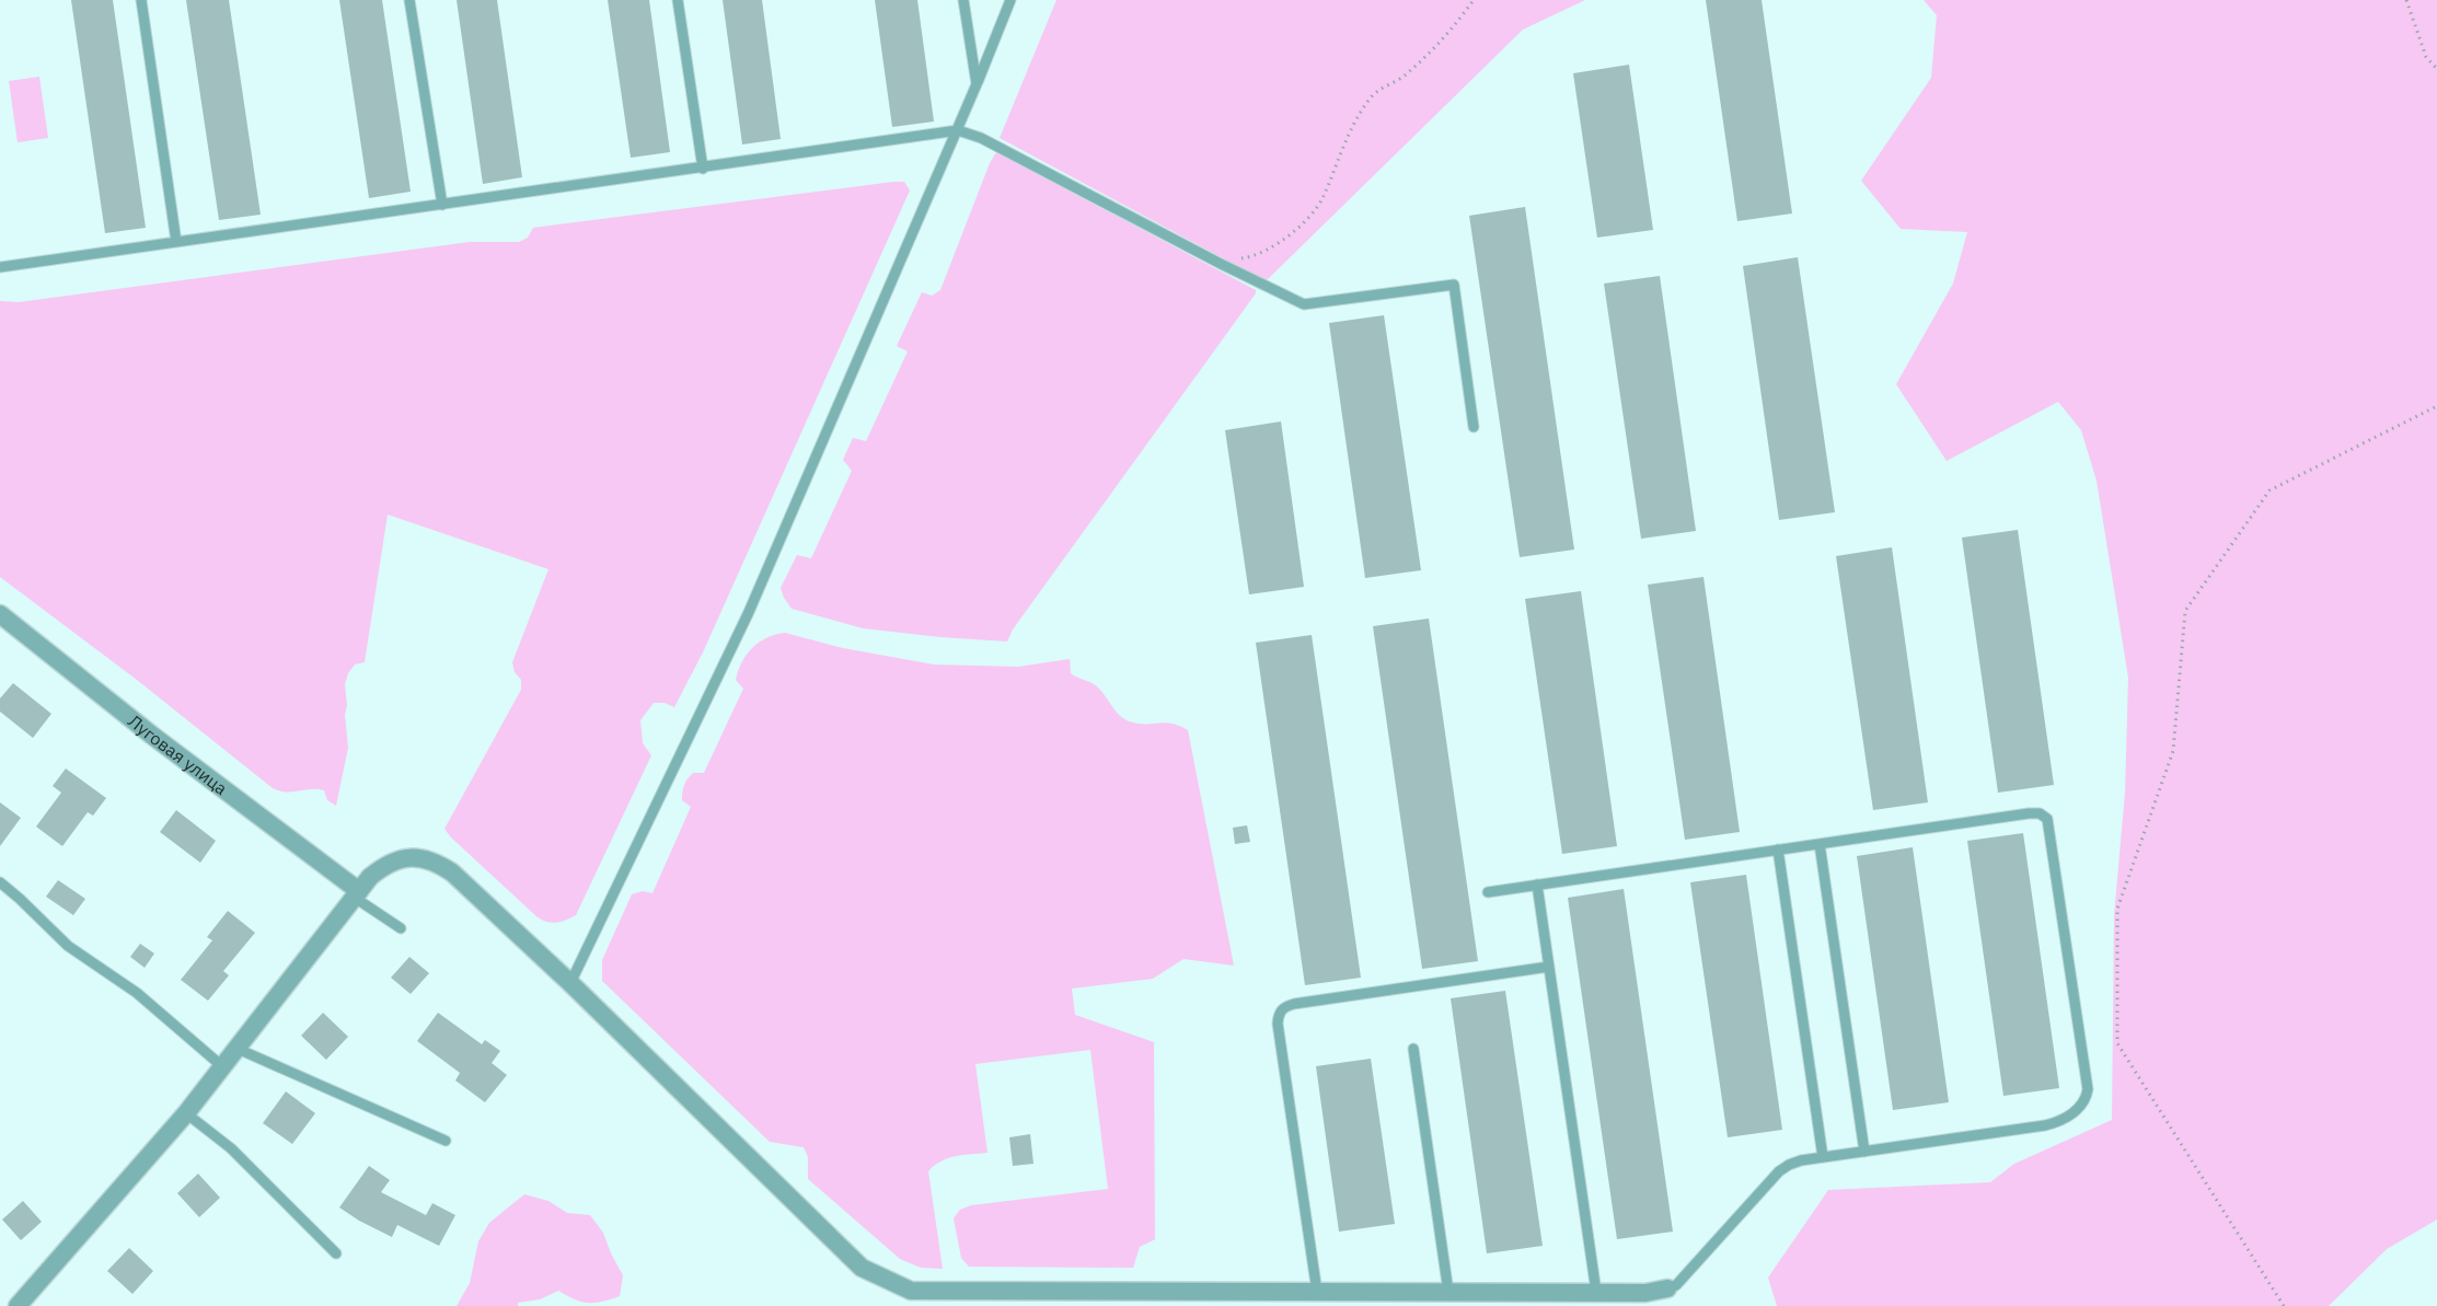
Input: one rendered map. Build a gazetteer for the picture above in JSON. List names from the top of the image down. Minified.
{"streets":{"street":["Луговая улица"]}}
